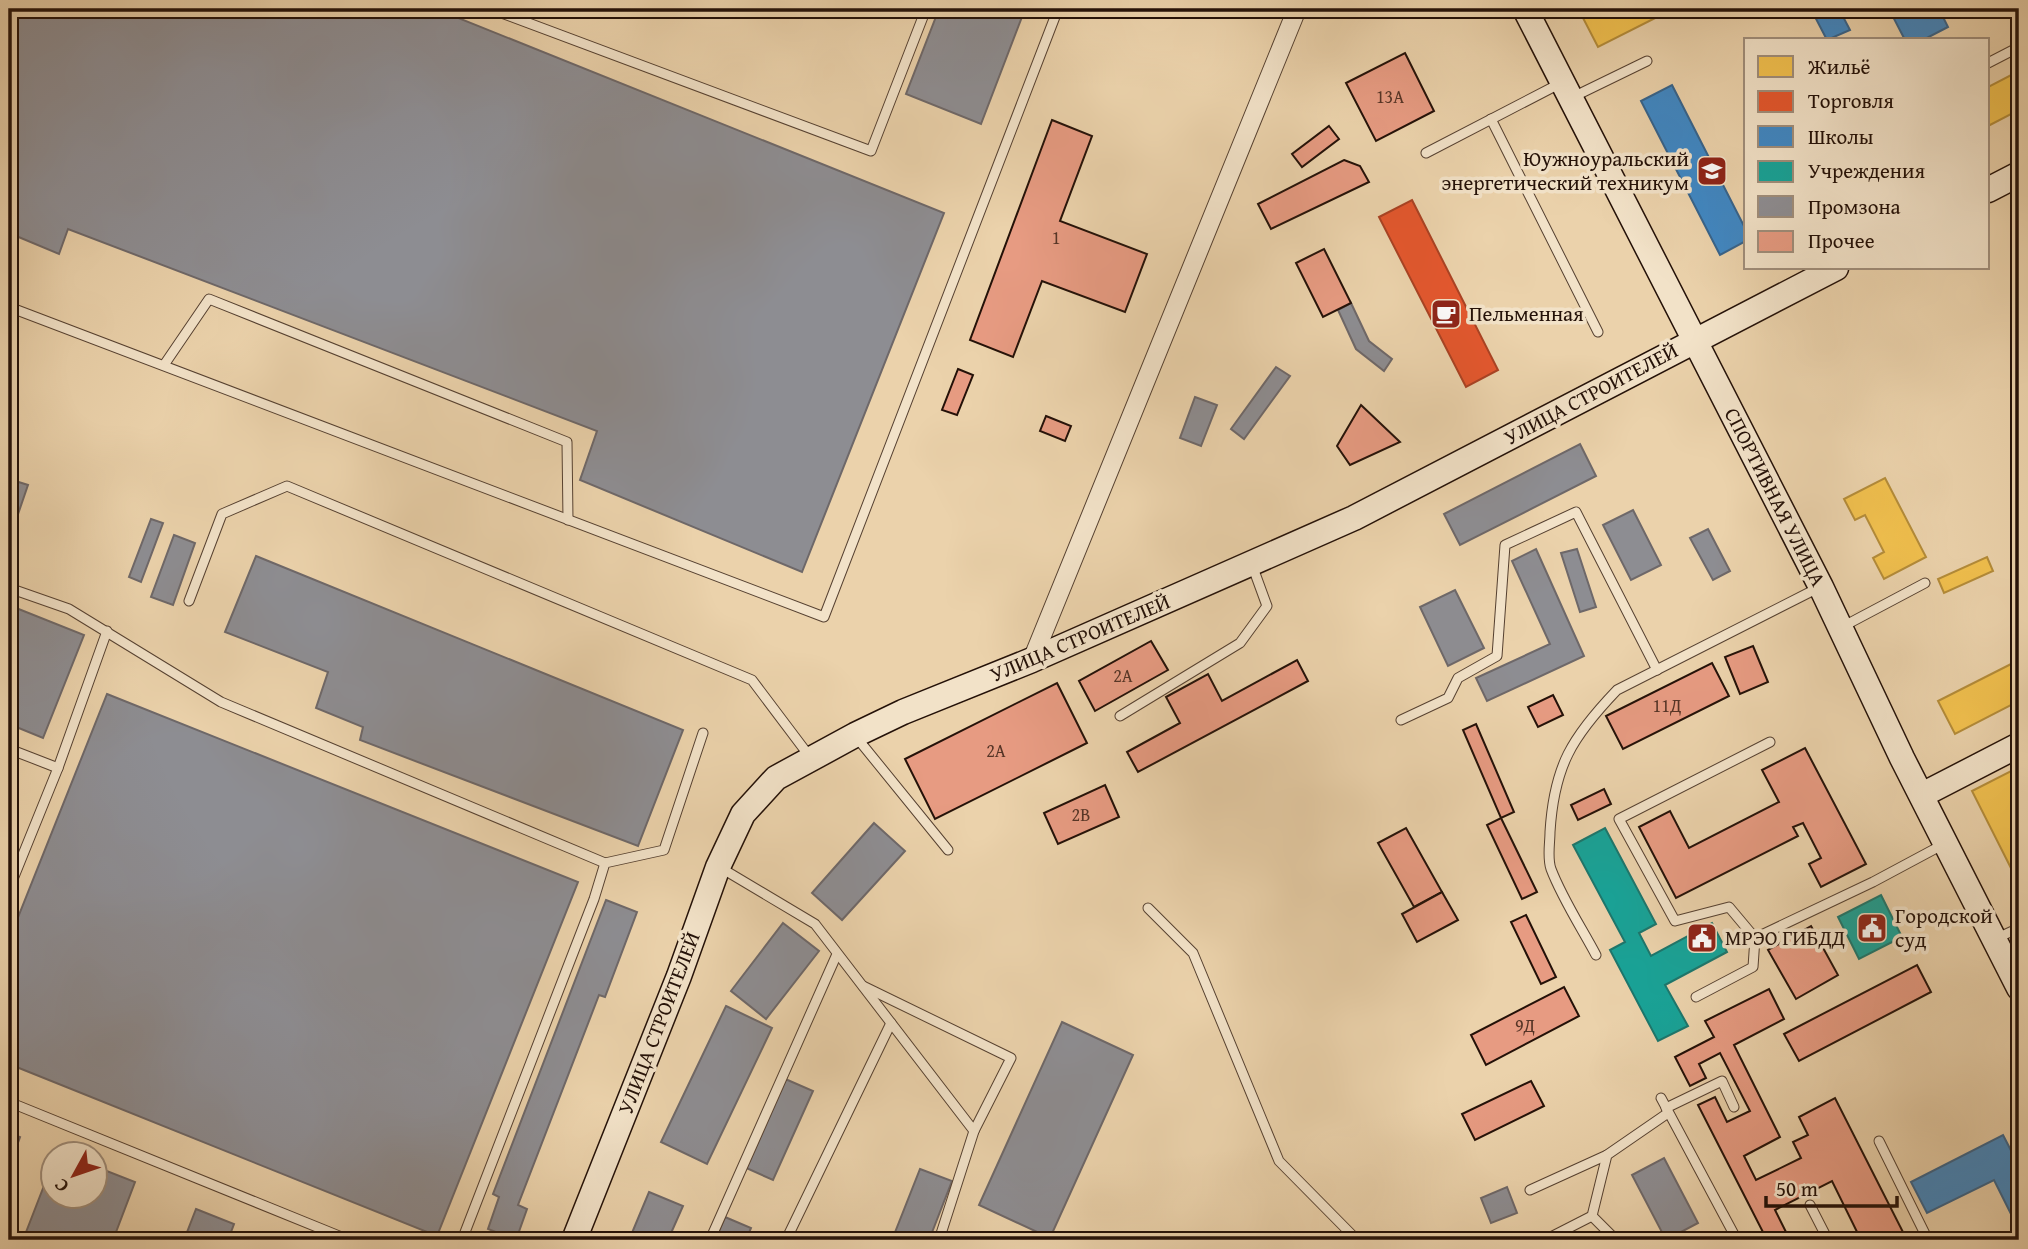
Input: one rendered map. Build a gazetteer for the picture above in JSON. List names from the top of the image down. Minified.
{"streets":{"street":["УЛИЦА СТРОИТЕЛЕЙ","СПОРТИВНАЯ УЛИЦА"]},"crossings":[["УЛИЦА СТРОИТЕЛЕЙ","СПОРТИВНАЯ УЛИЦА"]],"places":{"school or university":["Юужноуральский энергетический техникум"],"cafe":["Пельменная"],"public building":["Городской суд","МРЭО ГИБДД"]},"house_numbers":["13А","1","2А","11Д","2А","2В","9Д"],"legend":["Жильё","Торговля","Школы","Учреждения","Промзона","Прочее"],"scale_bar":"50 m","north":"bottom left"}
